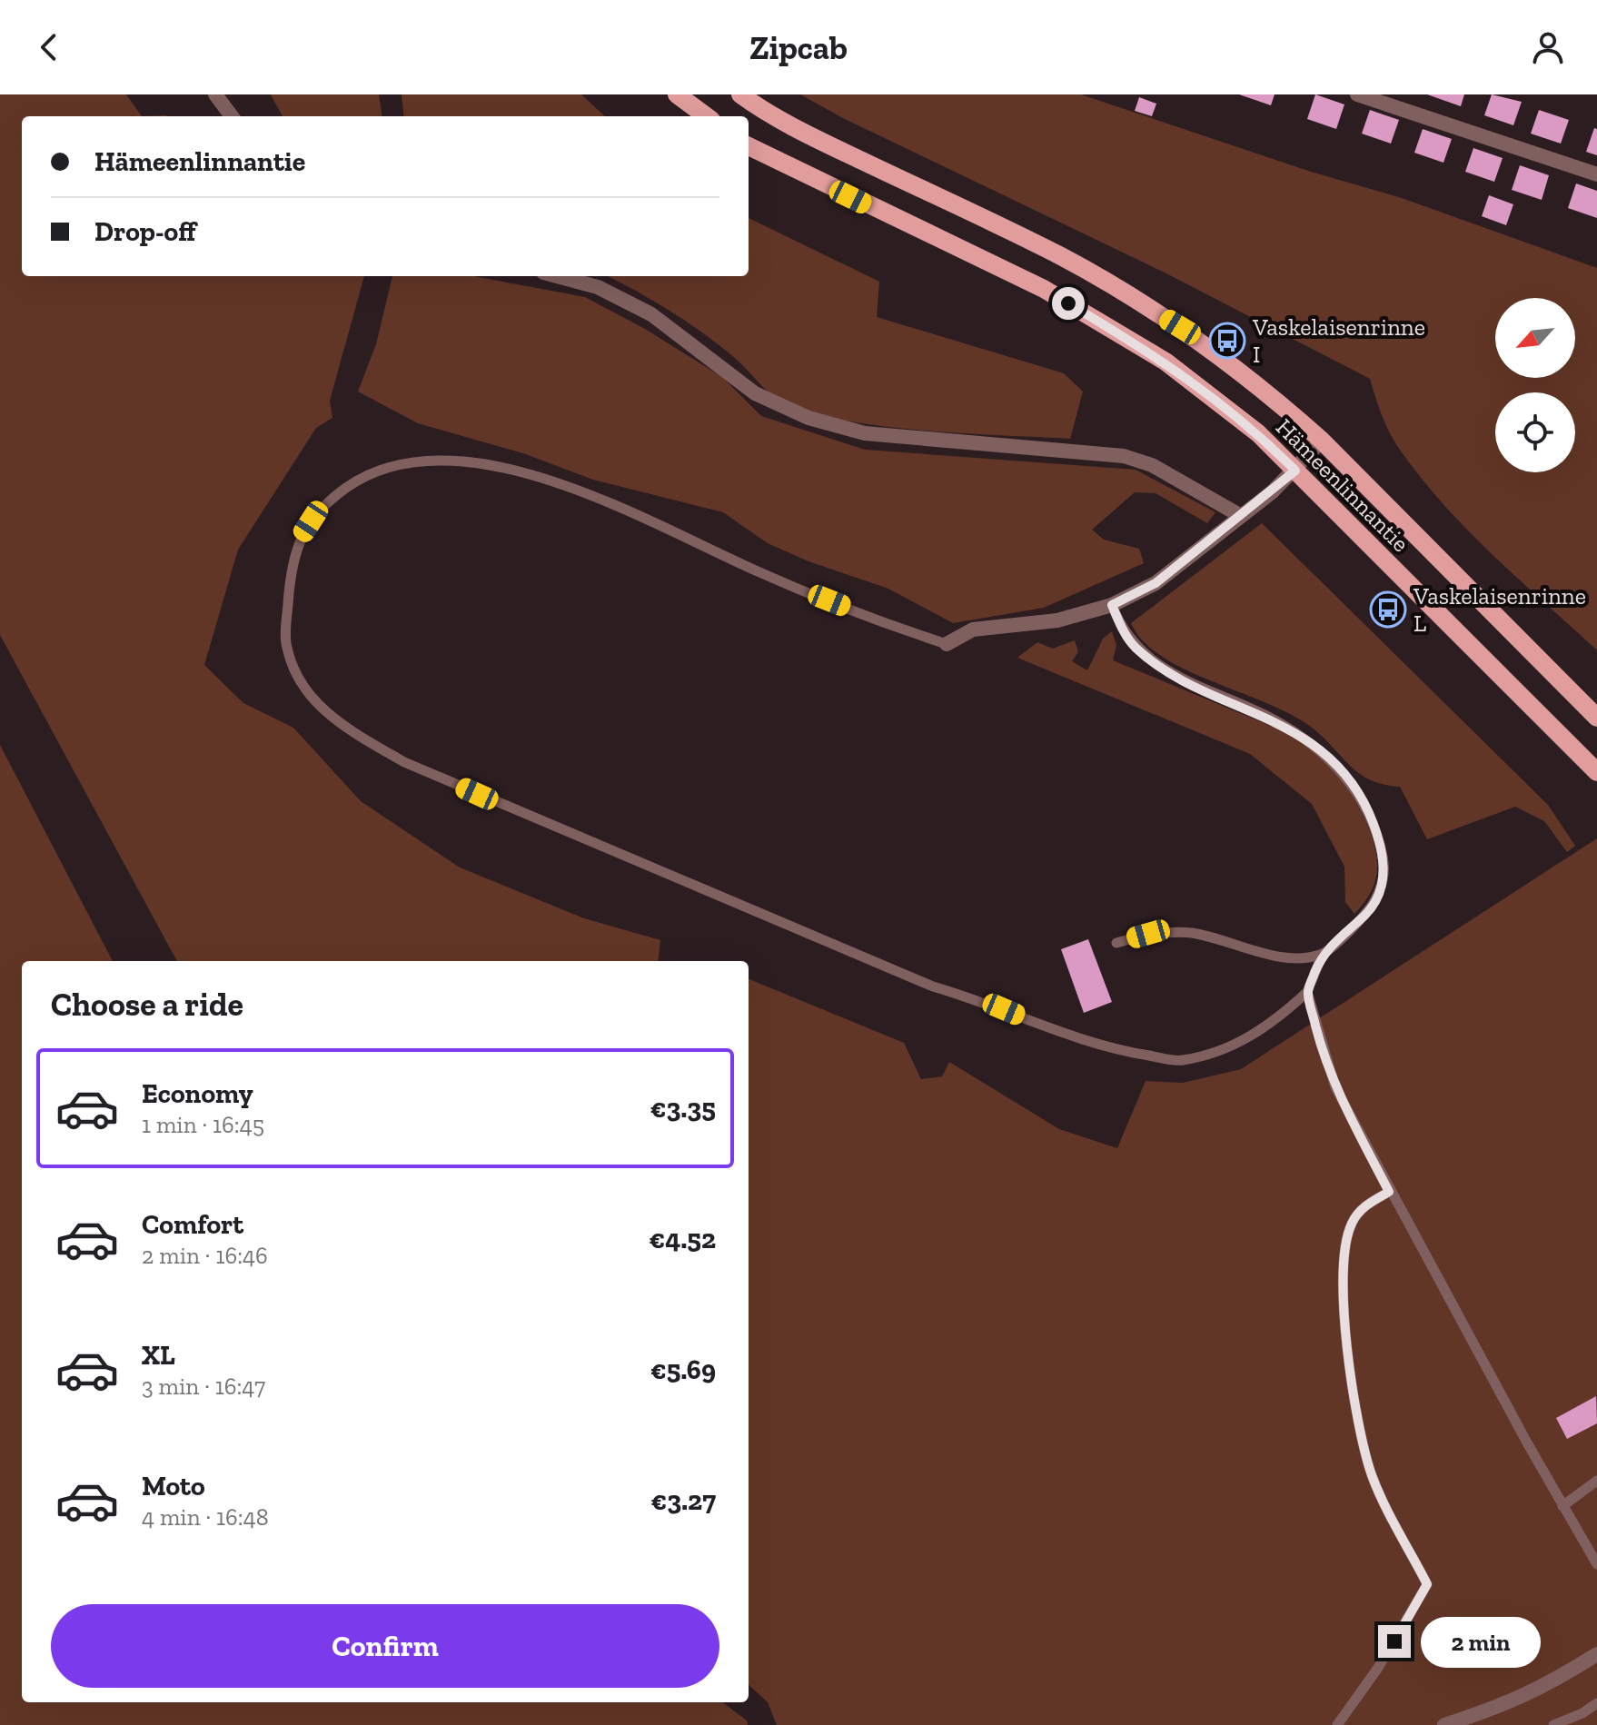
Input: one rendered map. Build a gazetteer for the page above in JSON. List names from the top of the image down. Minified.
{"streets":{"main road":["Hämeenlinnantie"]},"places":{"bus stop":["Vaskelaisenrinne I","Vaskelaisenrinne L"]},"north":"bottom left","page":{"header":"Zipcab","banner":["Hämeenlinnantie","Drop-off"],"heading":"Choose a ride","list":[{"name":"Economy","note":"1 min · 16:45","value":"€3.35"},{"name":"Comfort","note":"2 min · 16:46","value":"€4.52"},{"name":"XL","note":"3 min · 16:47","value":"€5.69"},{"name":"Moto","note":"4 min · 16:48","value":"€3.27"}],"buttons":"Confirm","bubble":"2 min"}}
